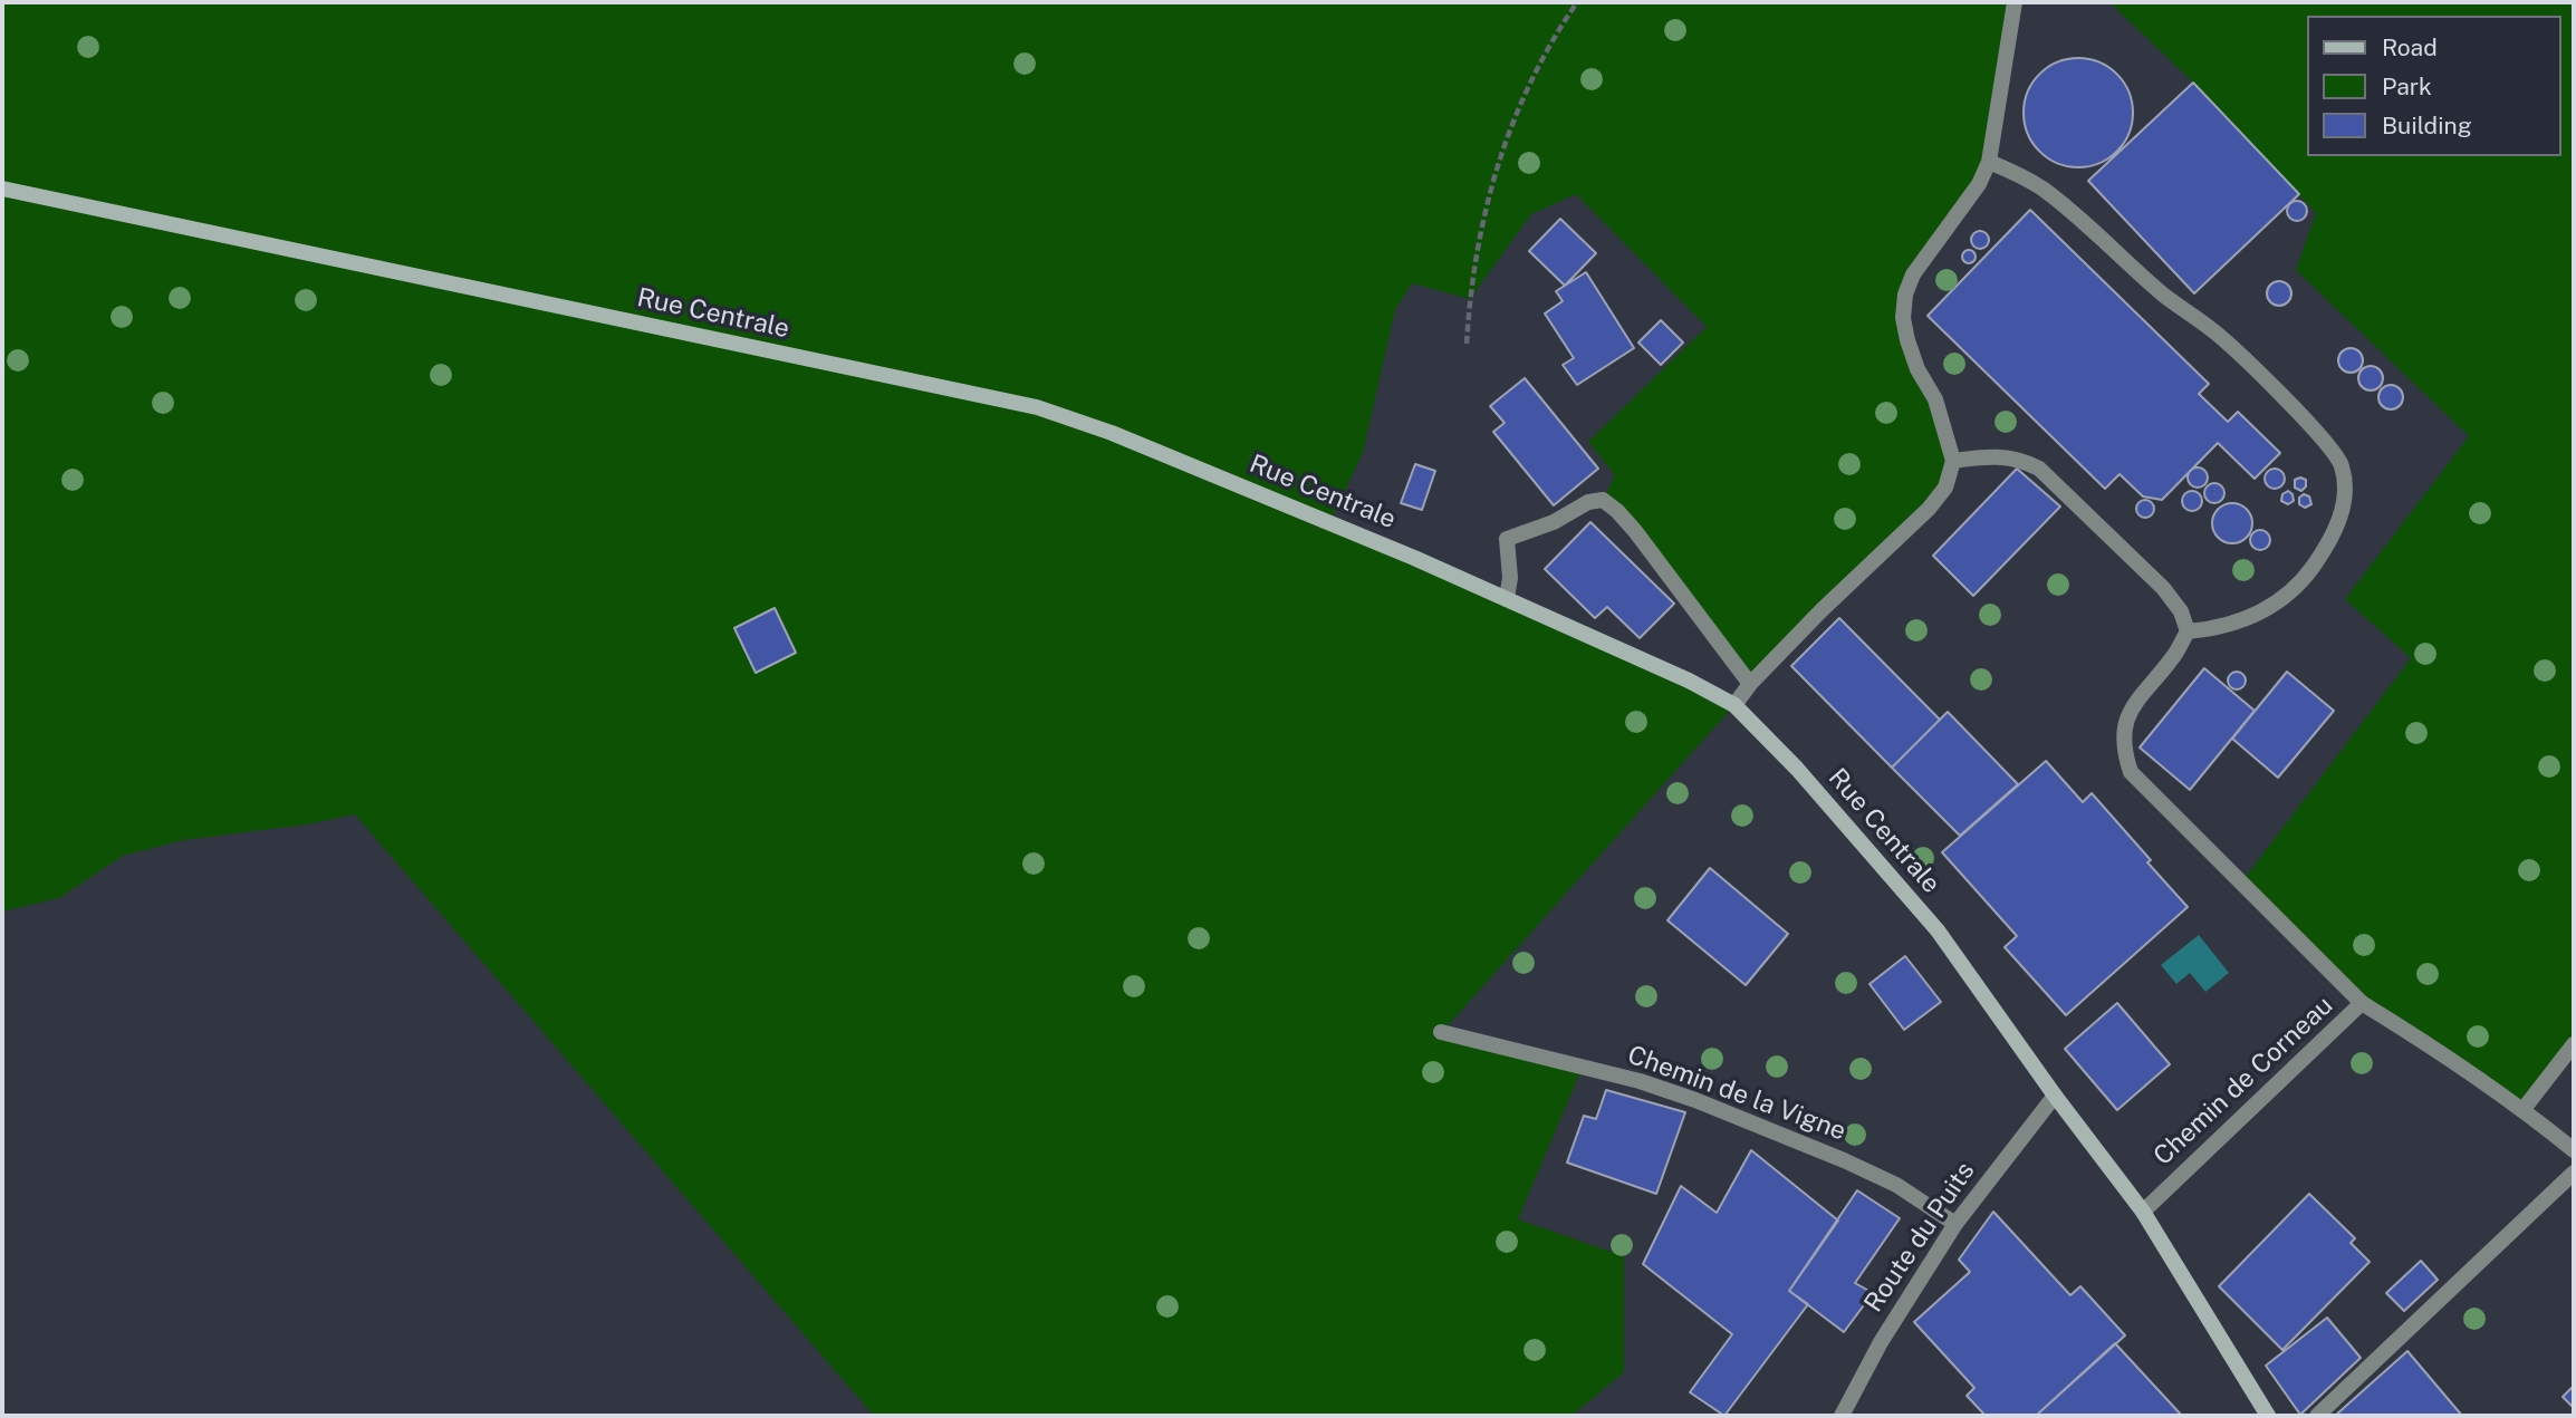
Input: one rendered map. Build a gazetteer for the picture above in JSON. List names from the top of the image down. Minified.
{"streets":{"street":["Rue Centrale","Chemin de Corneau","Chemin de la Vigne","Route du Puits"]},"crossings":[["Rue Centrale","Chemin de Corneau"],["Rue Centrale","Route du Puits"],["Chemin de la Vigne","Route du Puits"]],"legend":["Road","Park","Building"]}
